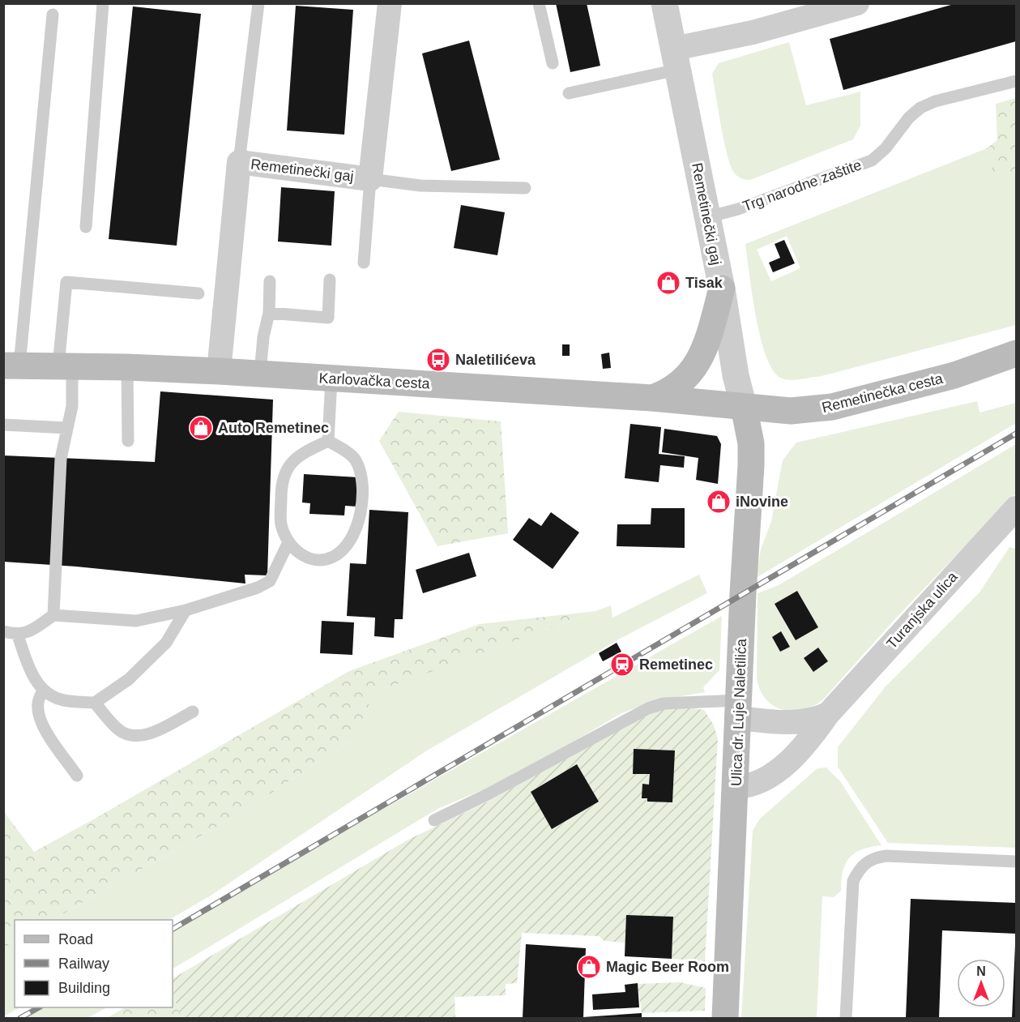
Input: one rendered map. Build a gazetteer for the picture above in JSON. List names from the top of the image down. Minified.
{"streets":{"main road":["Karlovačka cesta","Remetinečka cesta","Ulica dr. Luje Naletilića"],"street":["Remetinečki gaj","Turanjska ulica"],"lane":["Trg narodne zaštite"]},"crossings":[["Remetinečki gaj","Trg narodne zaštite"],["Remetinečki gaj","Karlovačka cesta"],["Remetinečki gaj","Remetinečka cesta"],["Remetinečki gaj","Ulica dr. Luje Naletilića"],["Karlovačka cesta","Remetinečka cesta"],["Karlovačka cesta","Ulica dr. Luje Naletilića"],["Remetinečka cesta","Ulica dr. Luje Naletilića"],["Turanjska ulica","Ulica dr. Luje Naletilića"]],"places":{"shop":["Tisak","Auto Remetinec","iNovine","Magic Beer Room"],"bus stop":["Naletilićeva"],"station":["Remetinec"]},"legend":["Road","Railway","Building"],"north":"top"}
